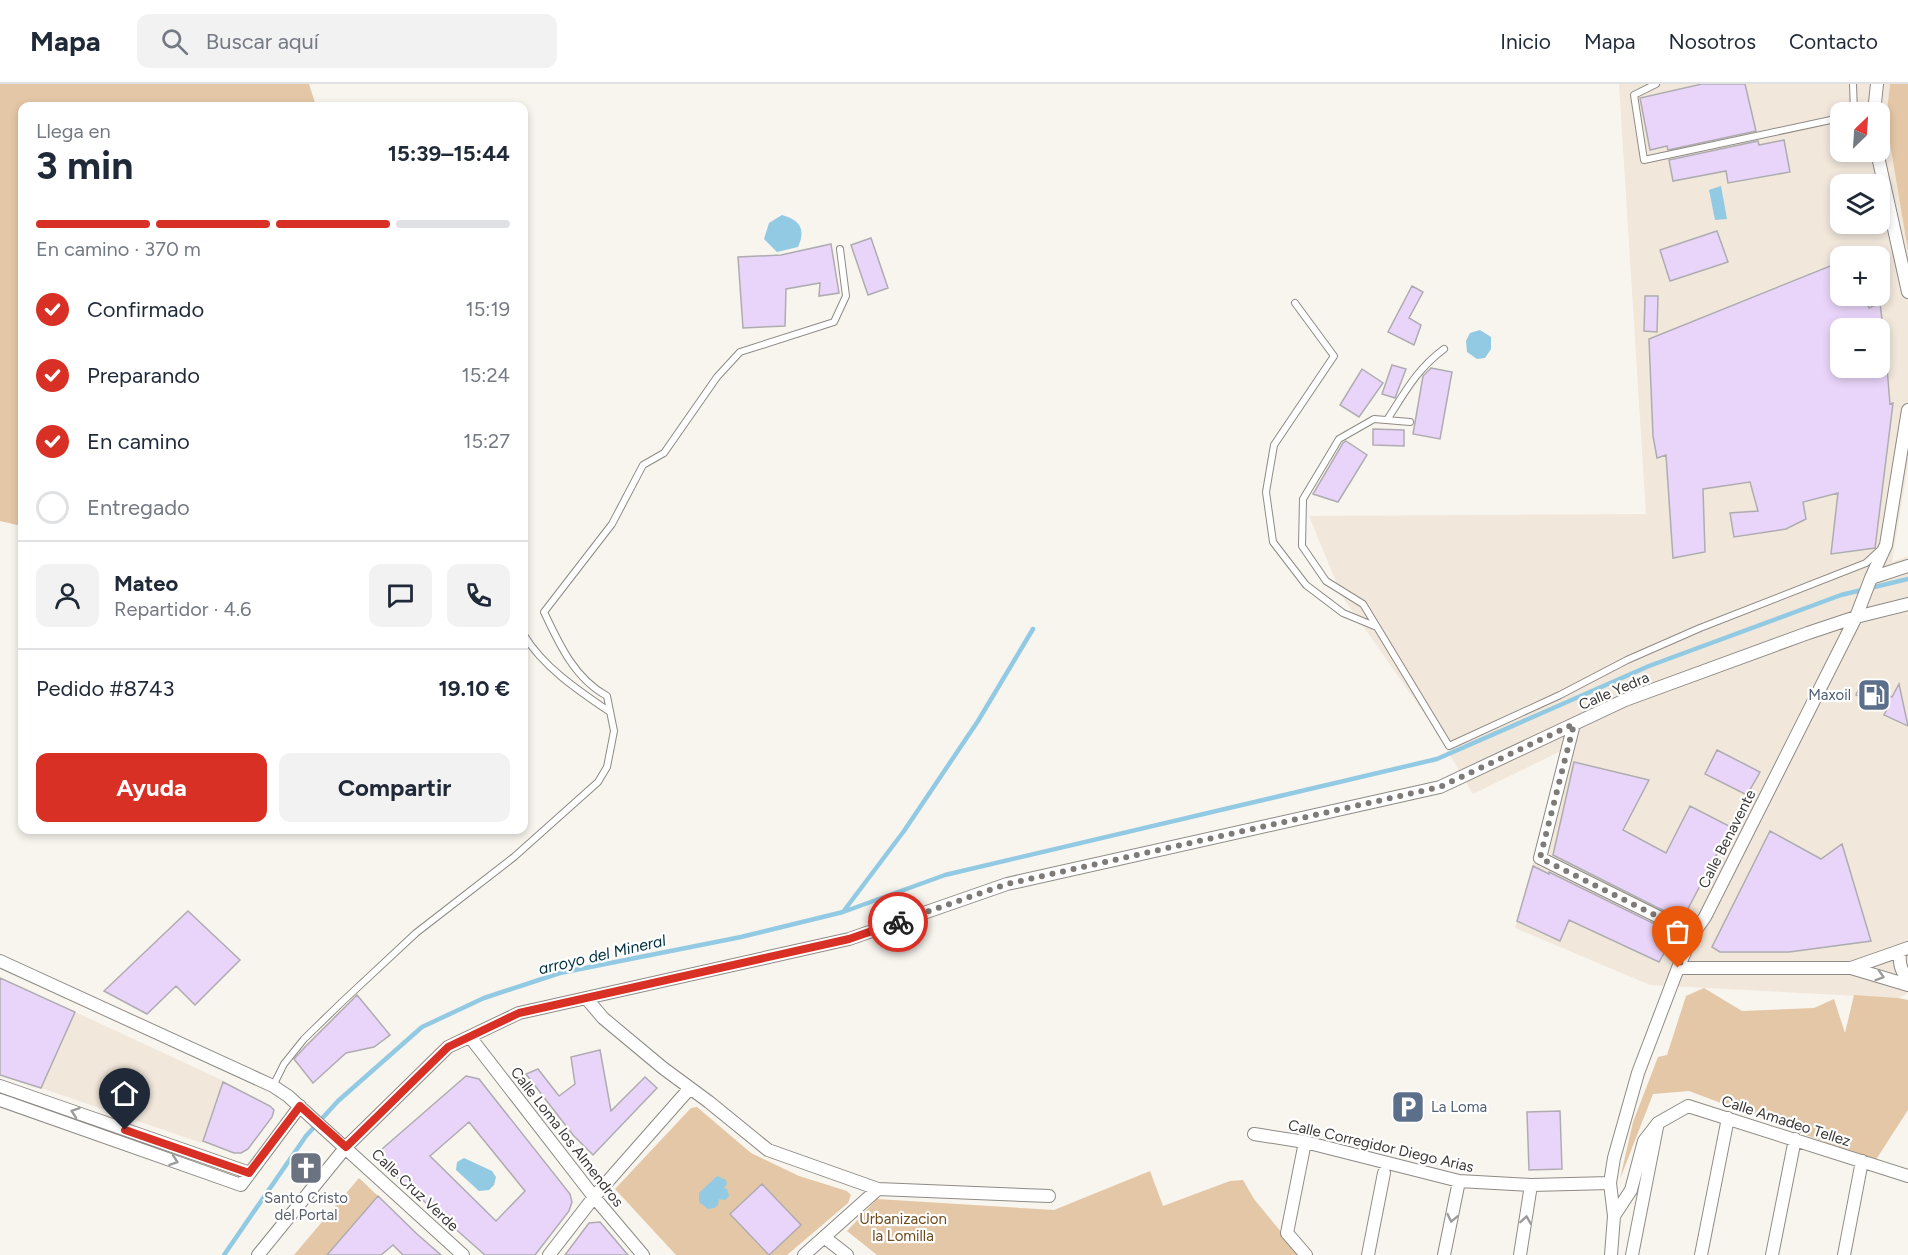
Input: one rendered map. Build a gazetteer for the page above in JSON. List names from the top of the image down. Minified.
{"streets":{"street":["Calle Yedra","Calle Benavente","Calle Amadeo Tellez","Calle Loma los Almendros","Calle Corregidor Diego Arias","Calle Cruz Verde"]},"crossings":[["Calle Yedra","Calle Benavente"],["Calle Yedra","Calle Loma los Almendros"],["Calle Yedra","Calle Cruz Verde"],["Calle Benavente","Calle Amadeo Tellez"],["Calle Benavente","Calle Corregidor Diego Arias"]],"water":["arroyo del Mineral"],"parks":["Urbanizacion la Lomilla"],"places":{"fuel station":["Maxoil"],"parking":["La Loma"],"church":["Santo Cristo del Portal"]},"north":"top right","page":{"header":"Mapa","search":"Buscar aquí","nav":["Inicio","Mapa","Nosotros","Contacto"],"map_buttons":["+","−"],"heading":["3 min","Llega en","15:39–15:44"],"panel":["Mateo","Repartidor · 4.6","Pedido #8743","19.10 €"],"bar":"En camino · 370 m","list":[["Confirmado","15:19"],["Preparando","15:24"],["En camino","15:27"],"Entregado"],"buttons":["Ayuda","Compartir"]}}
